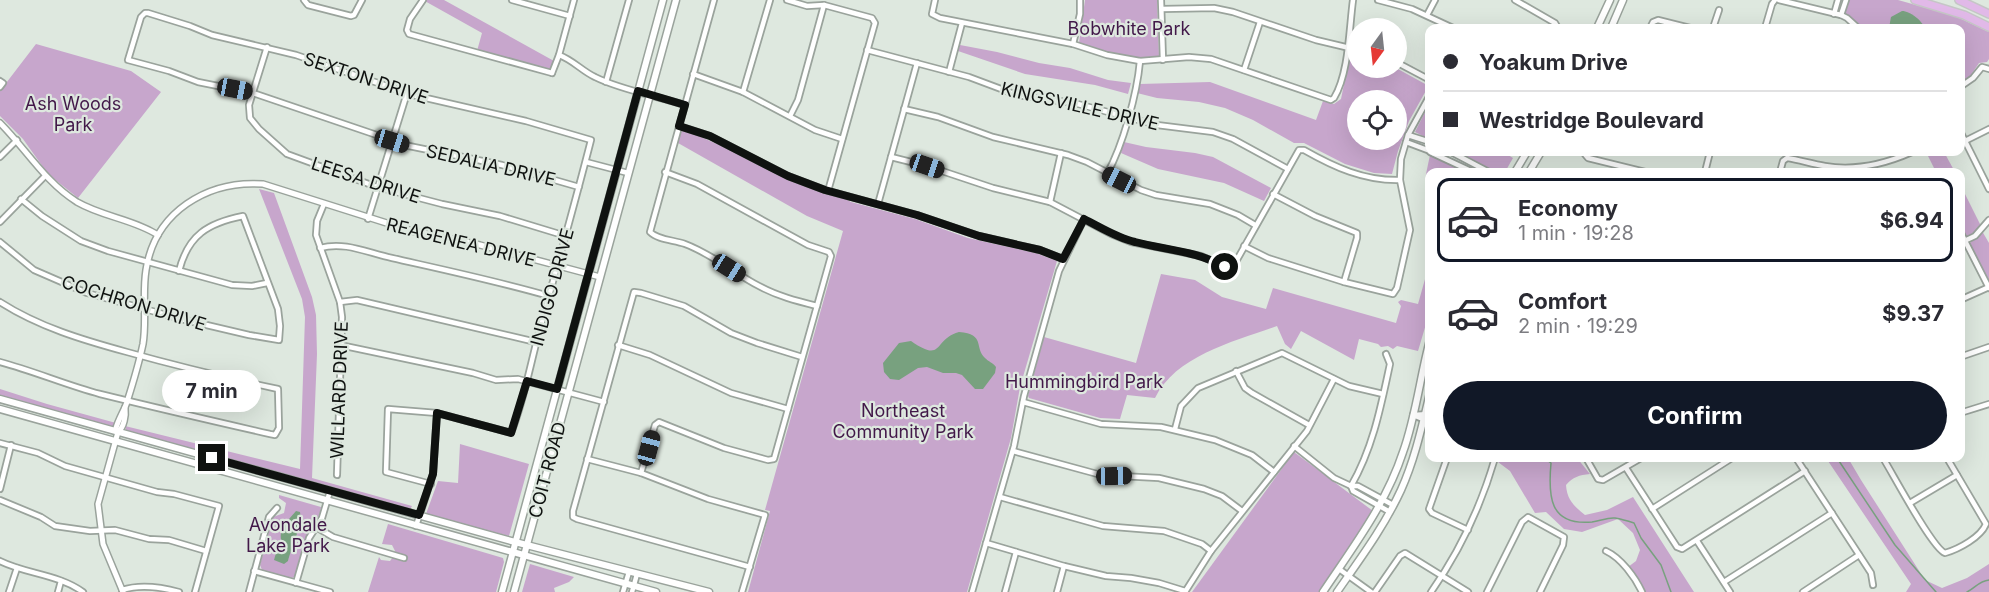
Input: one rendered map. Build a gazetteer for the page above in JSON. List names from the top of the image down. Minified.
{"streets":{"main road":["COIT ROAD"],"street":["SEXTON DRIVE","KINGSVILLE DRIVE","SEDALIA DRIVE","LEESA DRIVE","REAGENEA DRIVE","INDIGO DRIVE","COCHRON DRIVE","WILLARD DRIVE"]},"crossings":[["SEXTON DRIVE","SEDALIA DRIVE"],["SEXTON DRIVE","LEESA DRIVE"],["SEXTON DRIVE","INDIGO DRIVE"],["SEDALIA DRIVE","LEESA DRIVE"],["SEDALIA DRIVE","INDIGO DRIVE"],["LEESA DRIVE","INDIGO DRIVE"],["REAGENEA DRIVE","INDIGO DRIVE"],["REAGENEA DRIVE","COCHRON DRIVE"],["REAGENEA DRIVE","WILLARD DRIVE"],["REAGENEA DRIVE","COIT ROAD"]],"parks":["Bobwhite Park","Ash Woods Park","Hummingbird Park","Northeast Community Park","Avondale Lake Park"],"north":"bottom","page":{"banner":["Yoakum Drive","Westridge Boulevard"],"list":[{"name":"Economy","note":"1 min · 19:28","value":"$6.94"},{"name":"Comfort","note":"2 min · 19:29","value":"$9.37"}],"buttons":"Confirm","bubble":"7 min"}}
